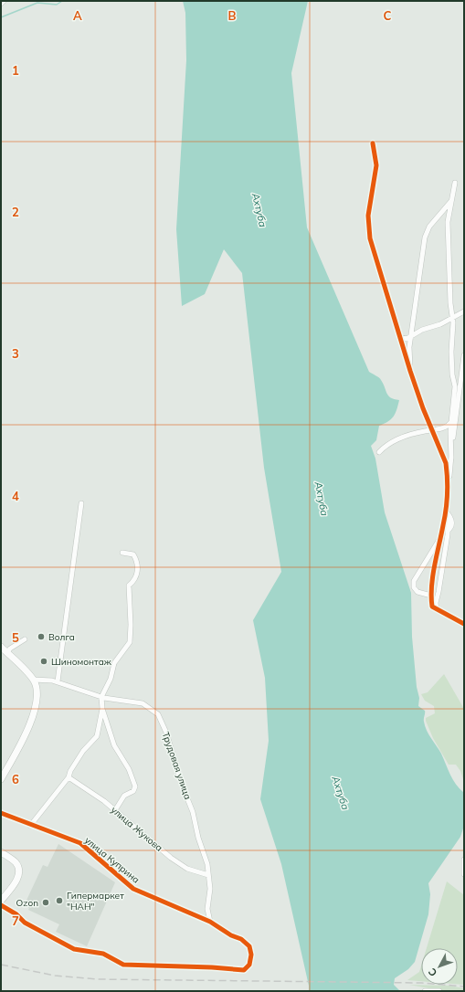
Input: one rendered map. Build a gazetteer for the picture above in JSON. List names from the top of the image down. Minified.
{"streets":{"street":["Трудовая улица","улица Жукова","улица Куприна"]},"crossings":[["Трудовая улица","улица Жукова"],["Трудовая улица","улица Куприна"]],"water":["Ахтуба"],"places":["Волга","Шиномонтаж","Гипермаркет \"НАН\"","Ozon"],"north":"bottom left","grid":{"columns":["A","B","C"],"rows":["1","2","3","4","5","6","7"]}}
